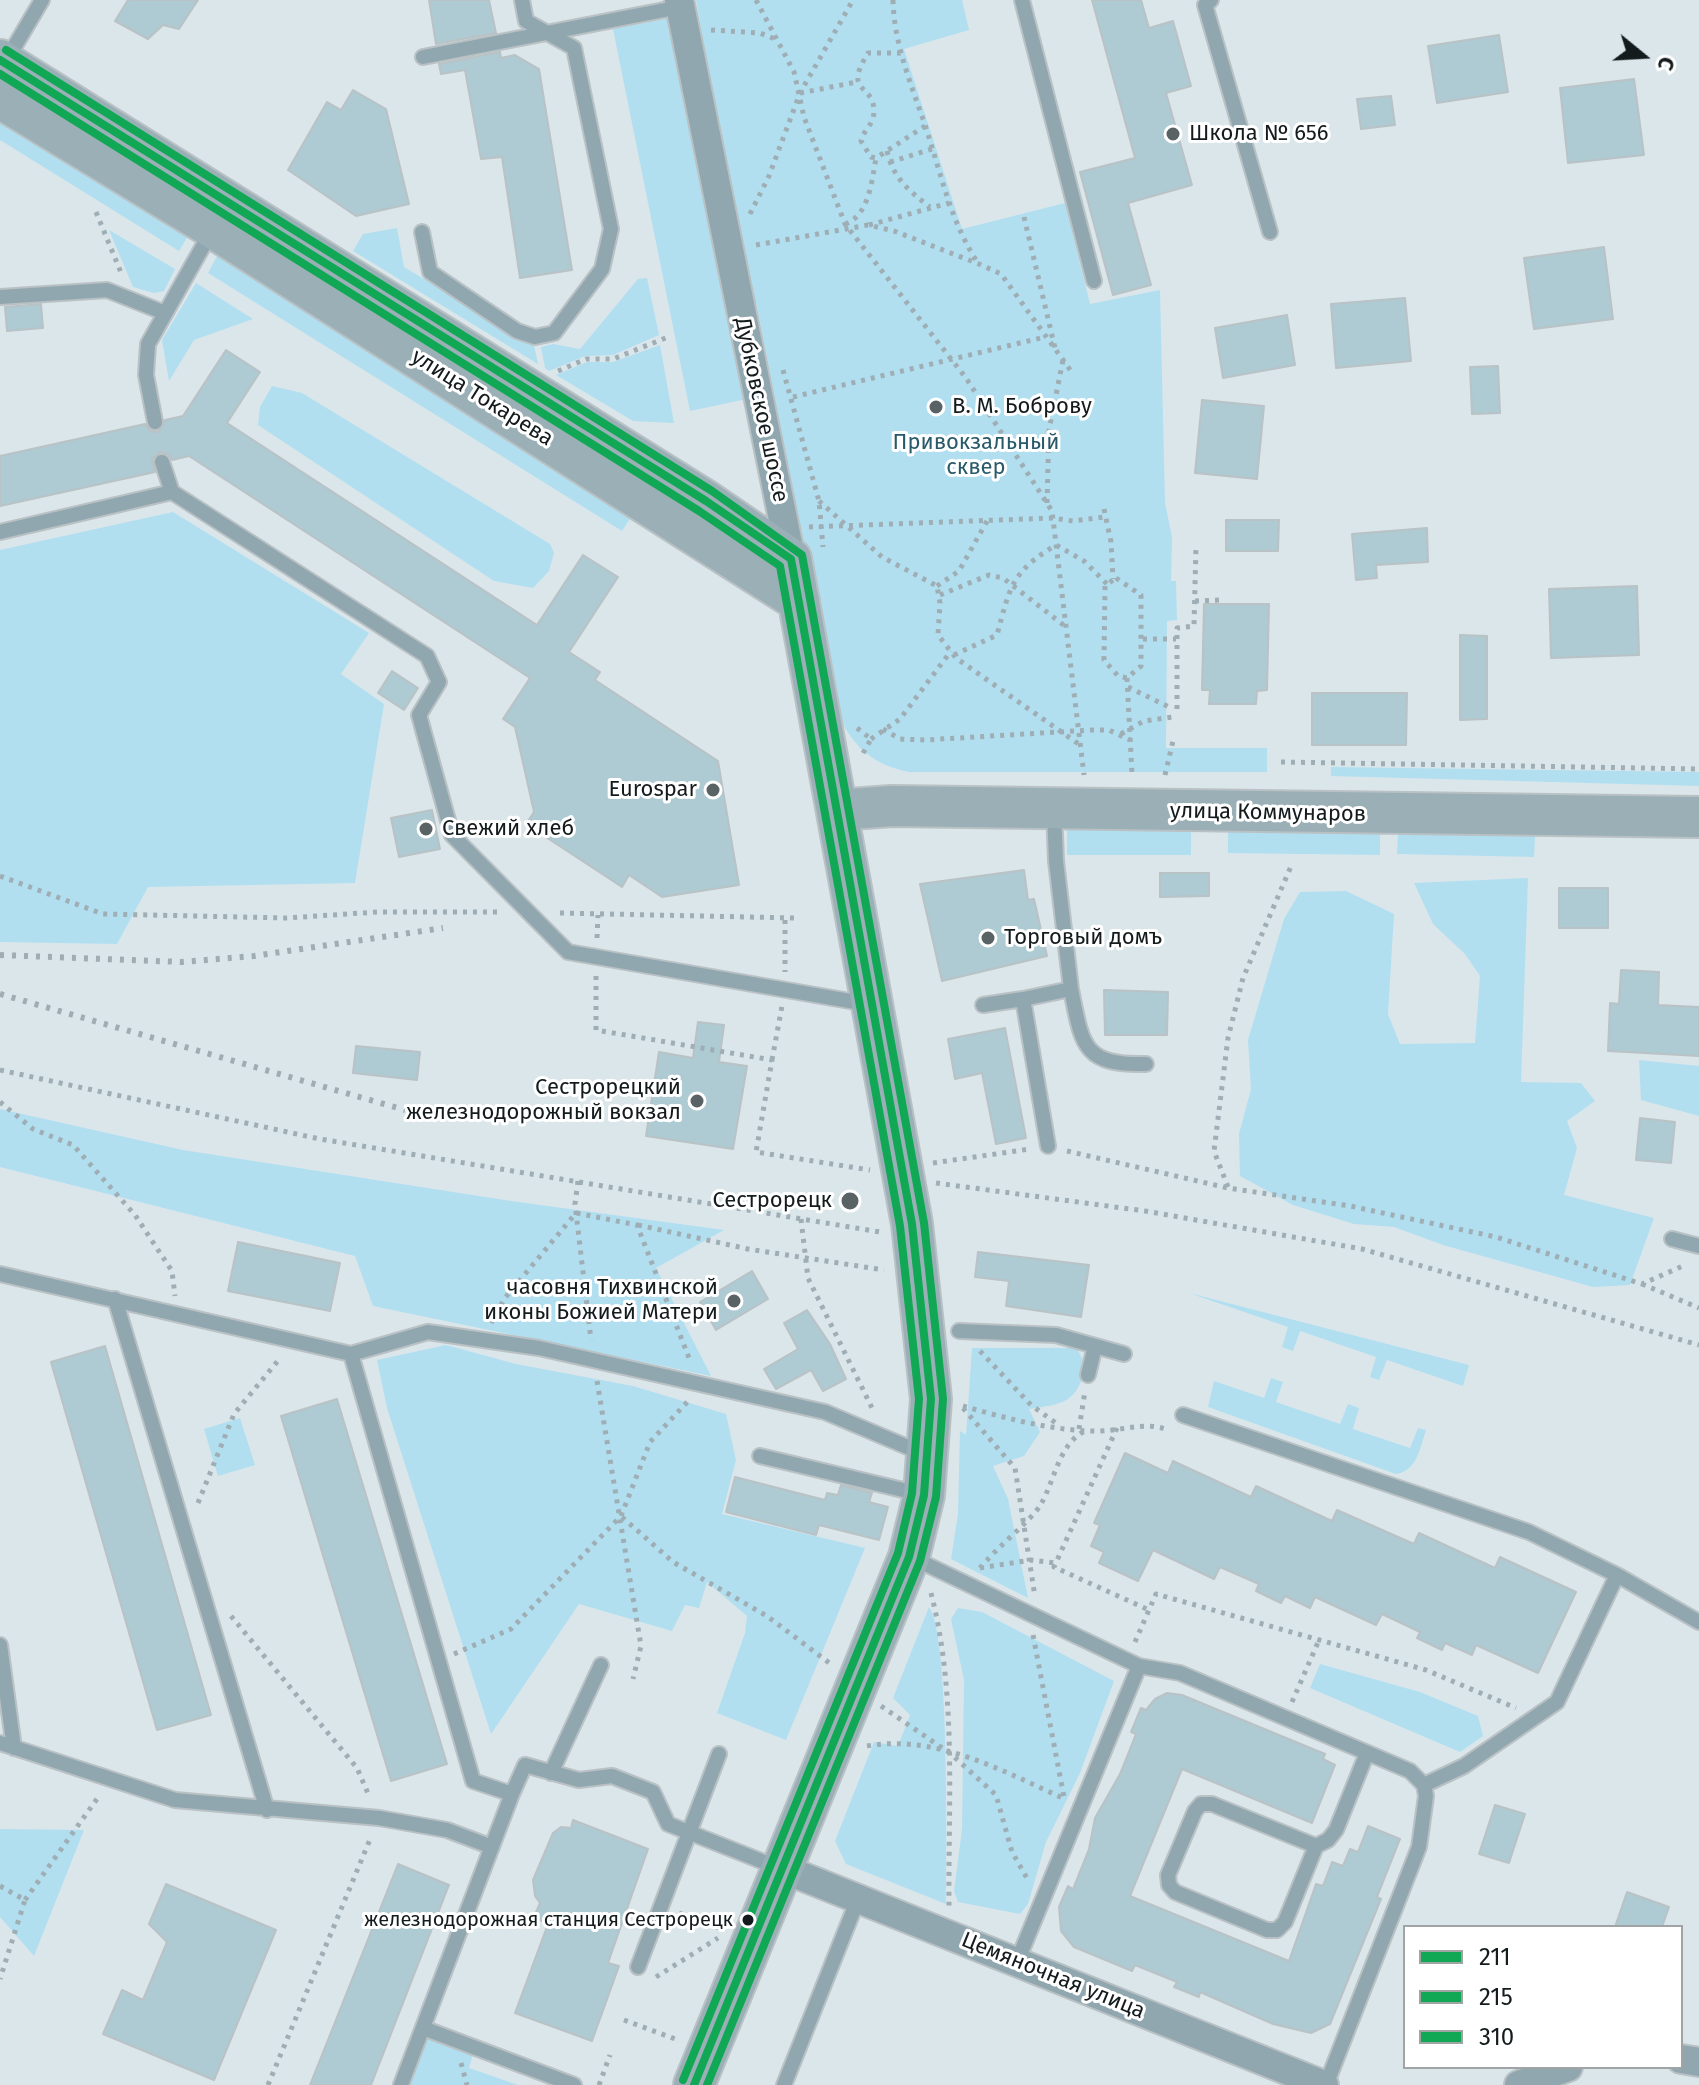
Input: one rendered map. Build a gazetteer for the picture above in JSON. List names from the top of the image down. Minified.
{"streets":{"main road":["улица Токарева","Дубковское шоссе","улица Коммунаров"],"street":["Цемяночная улица"]},"crossings":[["улица Токарева","Дубковское шоссе"],["Дубковское шоссе","улица Коммунаров"],["Дубковское шоссе","Цемяночная улица"]],"parks":["Привокзальный сквер"],"places":["Школа № 656","В. М. Боброву","Eurospar","Свежий хлеб","Торговый домъ","Сестрорецкий железнодорожный вокзал","Сестрорецк","часовня Тихвинской иконы Божией Матери","железнодорожная станция Сестрорецк"],"lines":["transit line 310","transit line 211","transit line 215"],"legend":["211","215","310"],"north":"right"}
